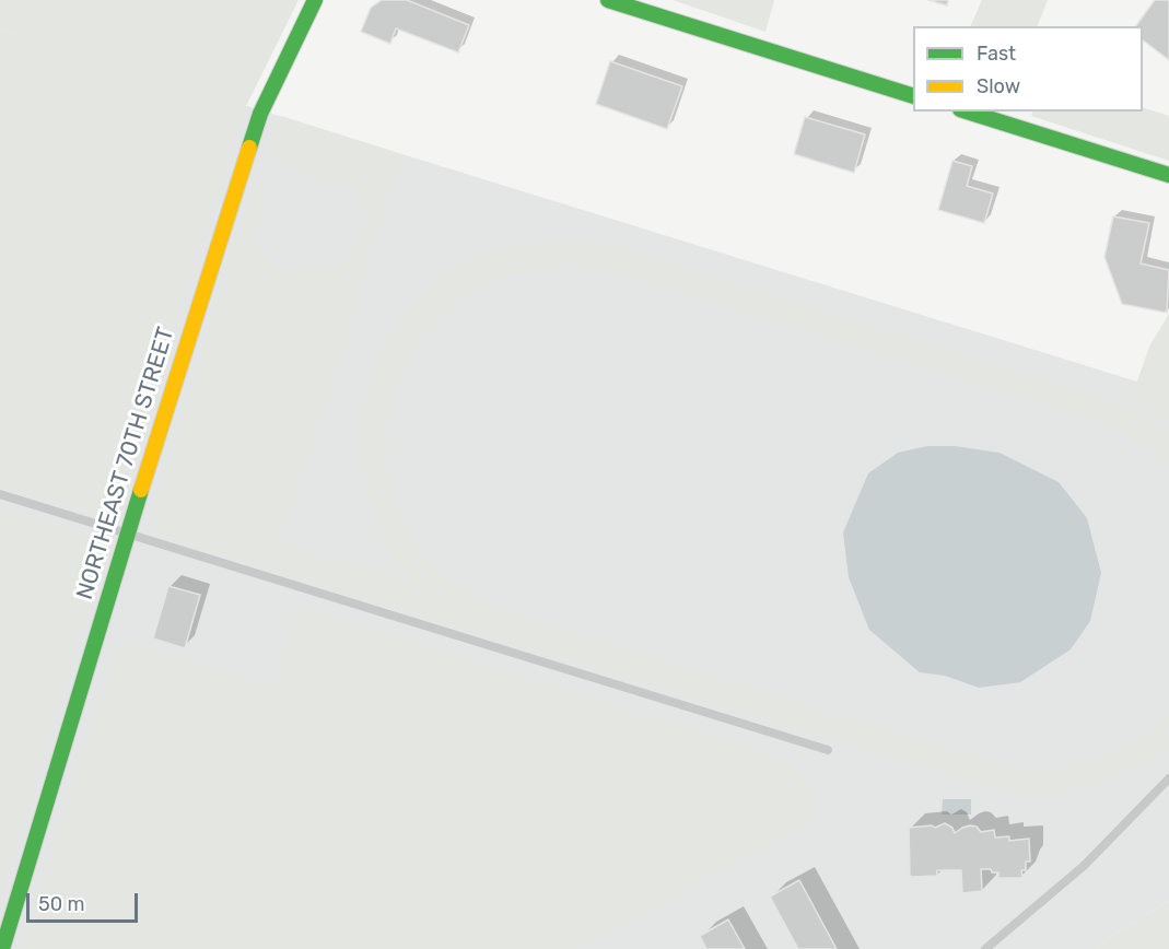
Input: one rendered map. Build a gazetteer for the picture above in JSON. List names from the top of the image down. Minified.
{"streets":{"street":["NORTHEAST 70TH STREET"]},"legend":["Fast","Slow"],"scale_bar":"50 m"}
